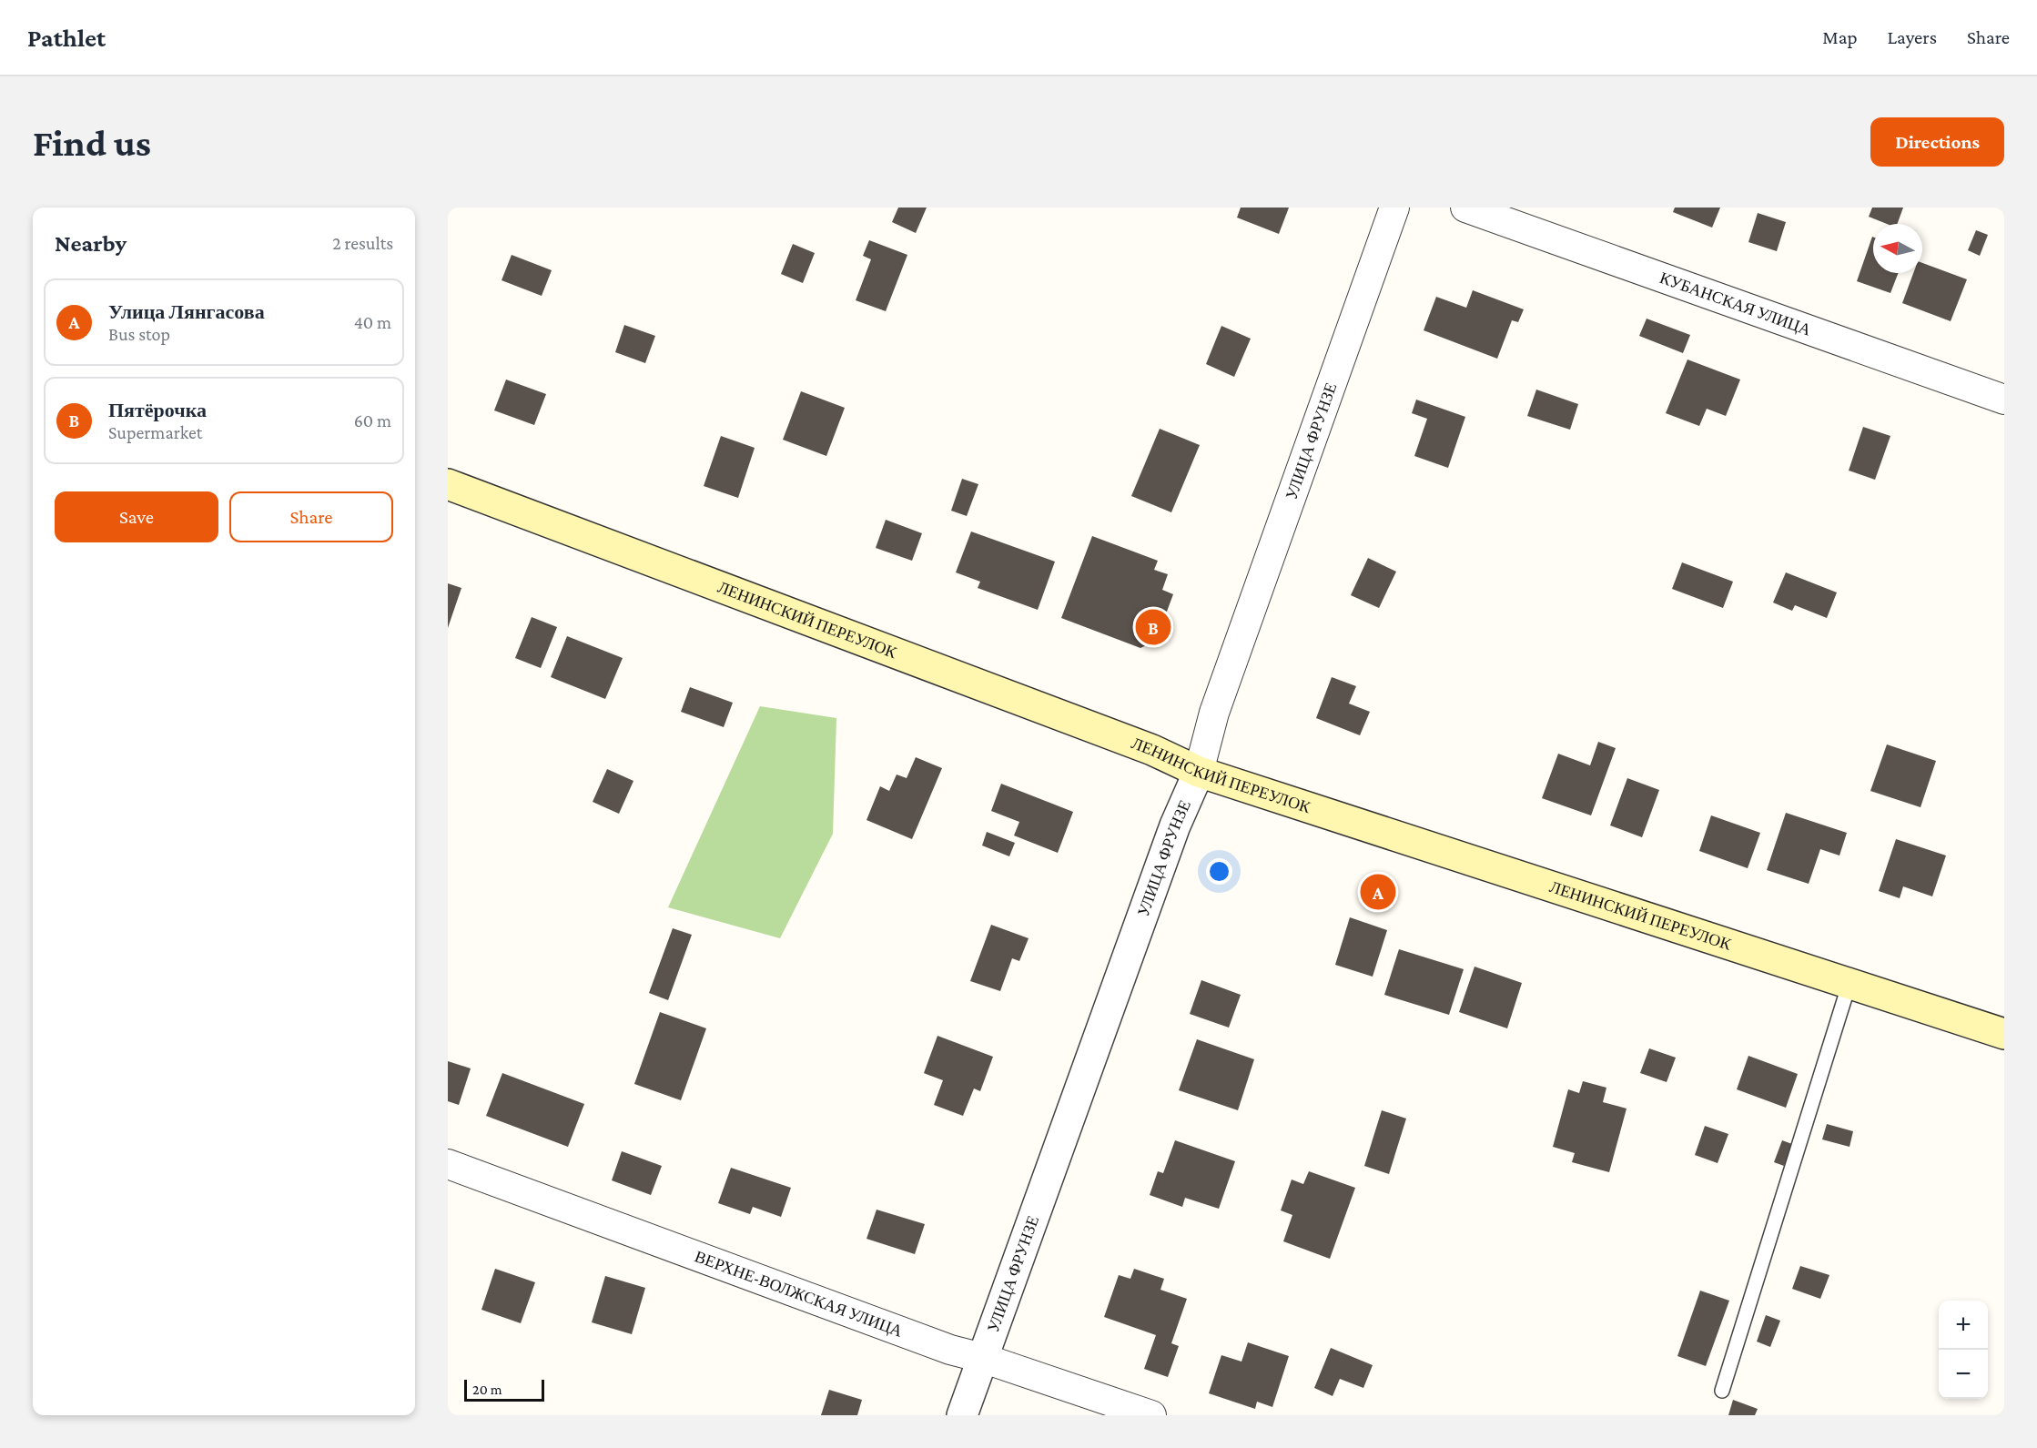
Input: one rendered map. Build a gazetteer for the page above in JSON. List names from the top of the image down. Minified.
{"streets":{"main road":["ЛЕНИНСКИЙ ПЕРЕУЛОК"],"street":["КУБАНСКАЯ УЛИЦА","УЛИЦА ФРУНЗЕ","ВЕРХНЕ-ВОЛЖСКАЯ УЛИЦА"]},"crossings":[["УЛИЦА ФРУНЗЕ","ЛЕНИНСКИЙ ПЕРЕУЛОК"],["УЛИЦА ФРУНЗЕ","ВЕРХНЕ-ВОЛЖСКАЯ УЛИЦА"]],"scale_bar":"20 m","north":"left","page":{"header":"Pathlet","nav":["Map","Layers","Share"],"buttons":["Directions",["Save","Share"]],"title":"Find us","heading":["Nearby","2 results"],"list":[{"mark":"A","name":"Улица Лянгасова","note":"Bus stop","value":"40 m"},{"mark":"B","name":"Пятёрочка","note":"Supermarket","value":"60 m"}],"pins":["B","A"],"map_buttons":["+","−"],"scale":"20 m"}}
